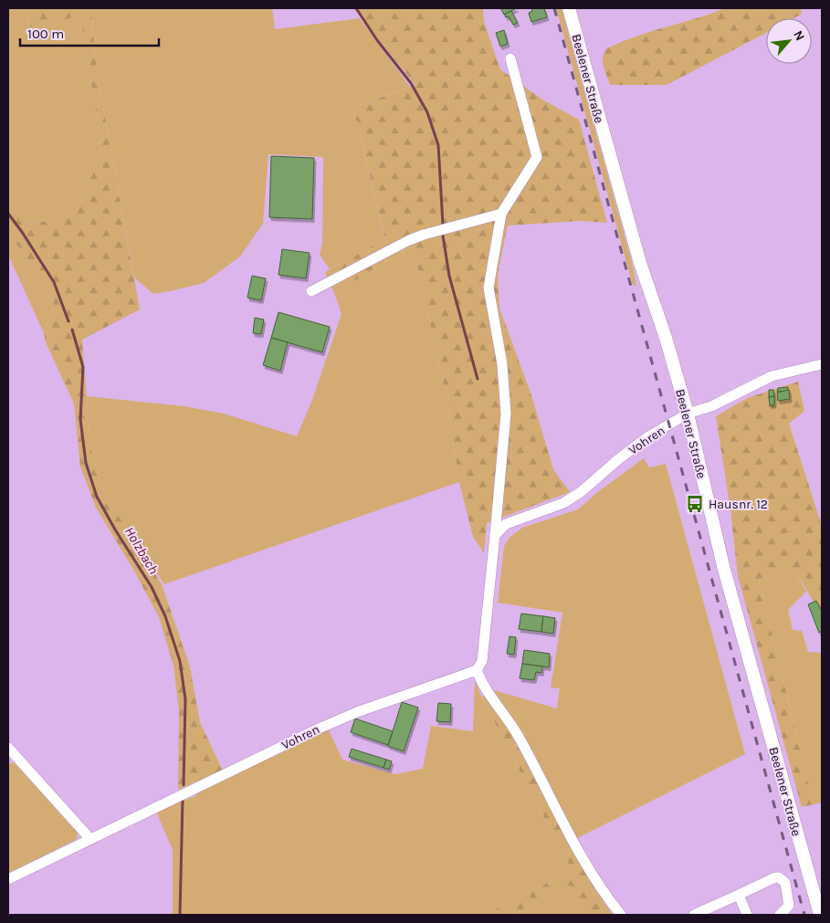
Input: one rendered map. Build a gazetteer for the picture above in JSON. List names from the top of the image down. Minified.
{"streets":{"main road":["Beelener Straße"],"street":["Vohren"]},"crossings":[["Beelener Straße","Vohren"]],"water":["Holzbach"],"places":{"bus stop":["Hausnr. 12"]},"scale_bar":"100 m","north":"top right"}
